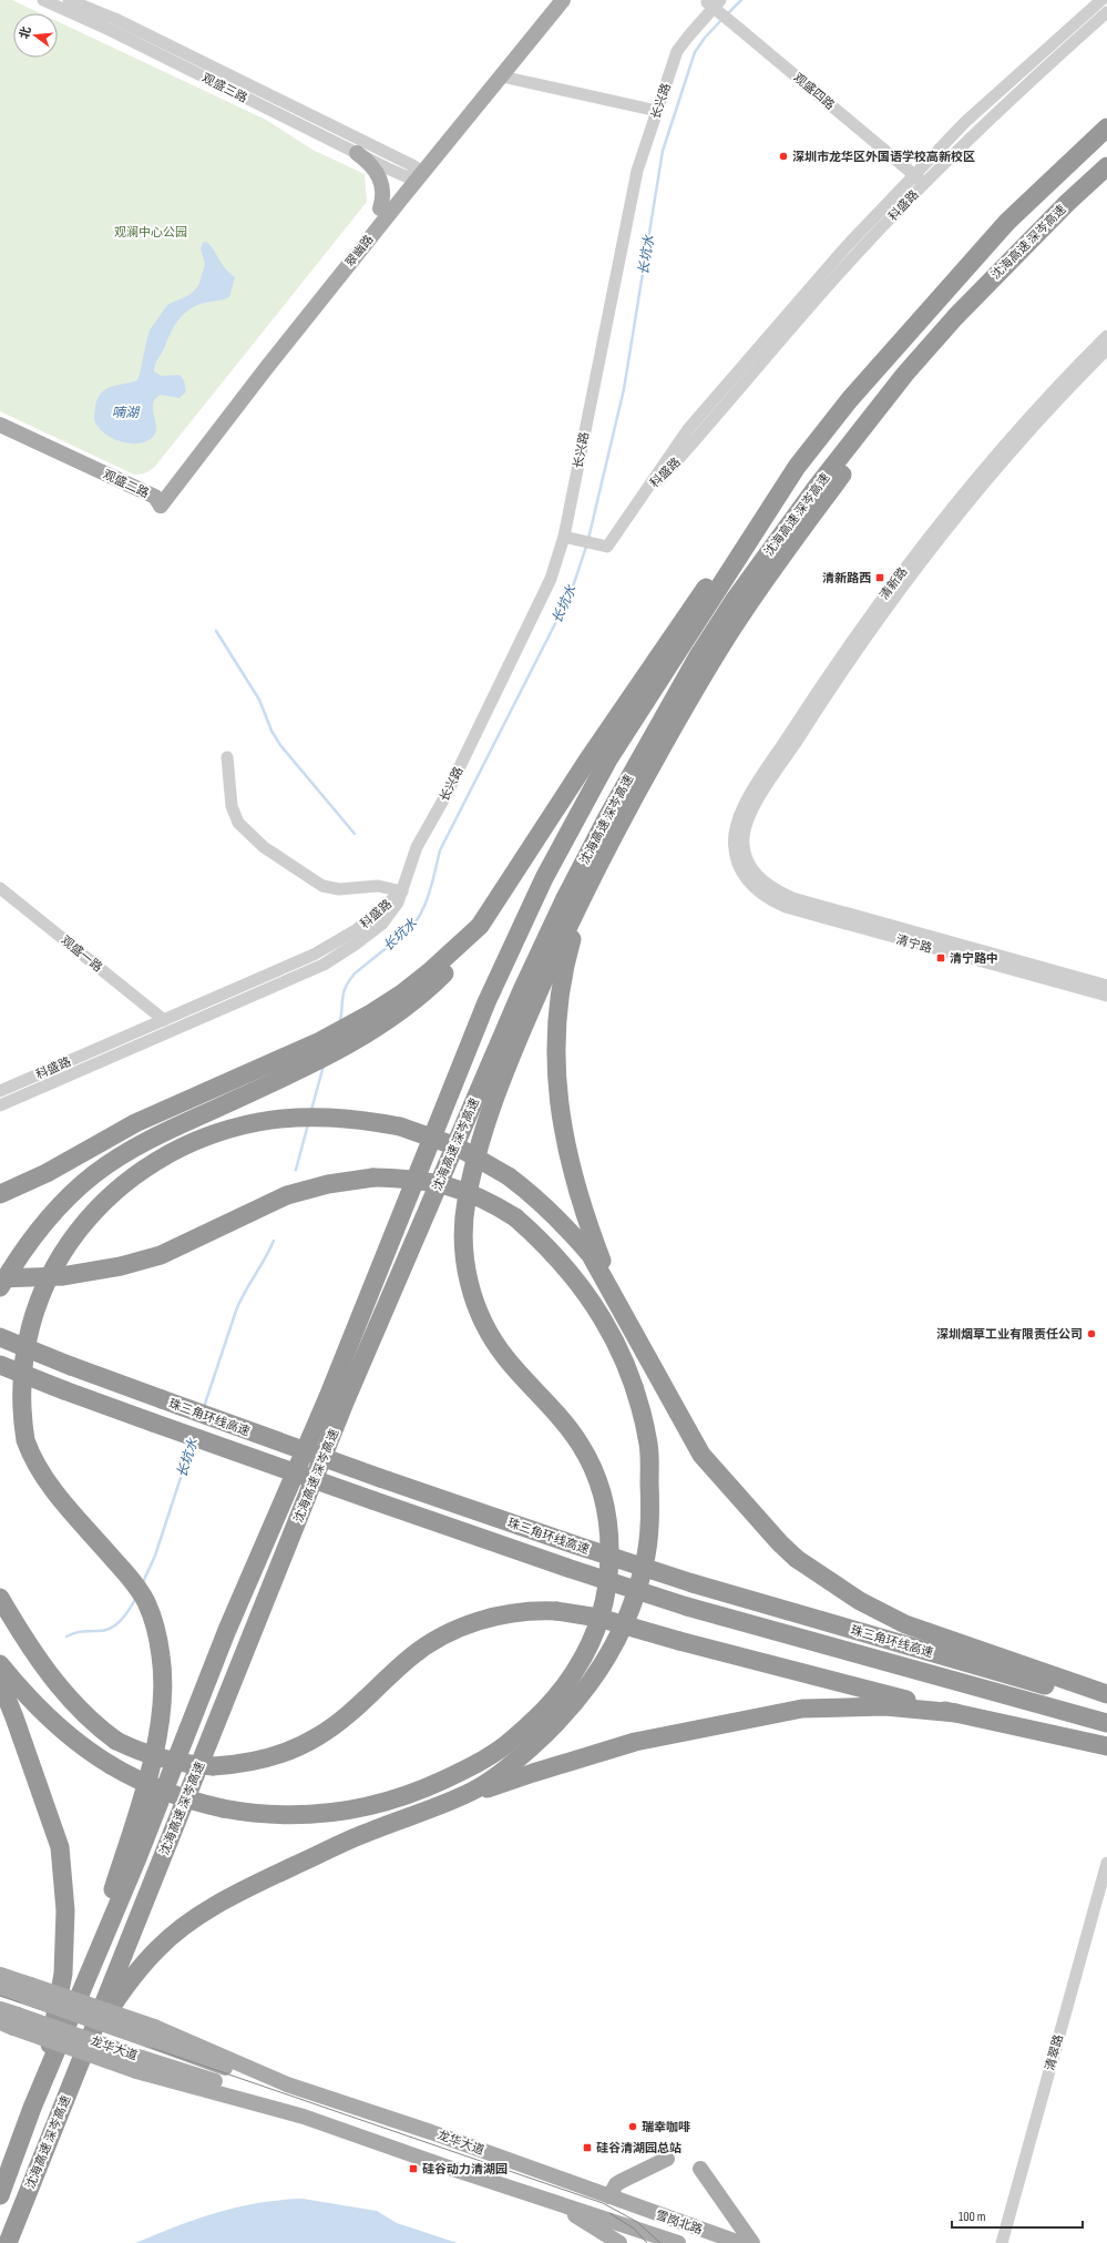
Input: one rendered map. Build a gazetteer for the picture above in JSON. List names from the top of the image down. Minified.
{"streets":{"highway":["沈海高速 深岑高速","珠三角环线高速"],"main road":["翠幽路","观盛二路","龙华大道","雪岗北路"],"street":["观盛三路","观盛四路","长兴路","科盛路","清新路","清宁路","观盛一路","清翠路"]},"crossings":[["观盛三路","翠幽路"],["观盛四路","科盛路"],["长兴路","科盛路"],["科盛路","观盛一路"],["翠幽路","观盛二路"],["清新路","清宁路"],["龙华大道","雪岗北路"]],"water":["长坑水","喃湖"],"parks":["观澜中心公园"],"places":{"other":["深圳市龙华区外国语学校高新校区","深圳烟草工业有限责任公司","瑞幸咖啡"],"transit":["清新路西","清宁路中","硅谷清湖园总站","硅谷动力清湖园"]},"scale_bar":"100 m","north":"left"}
